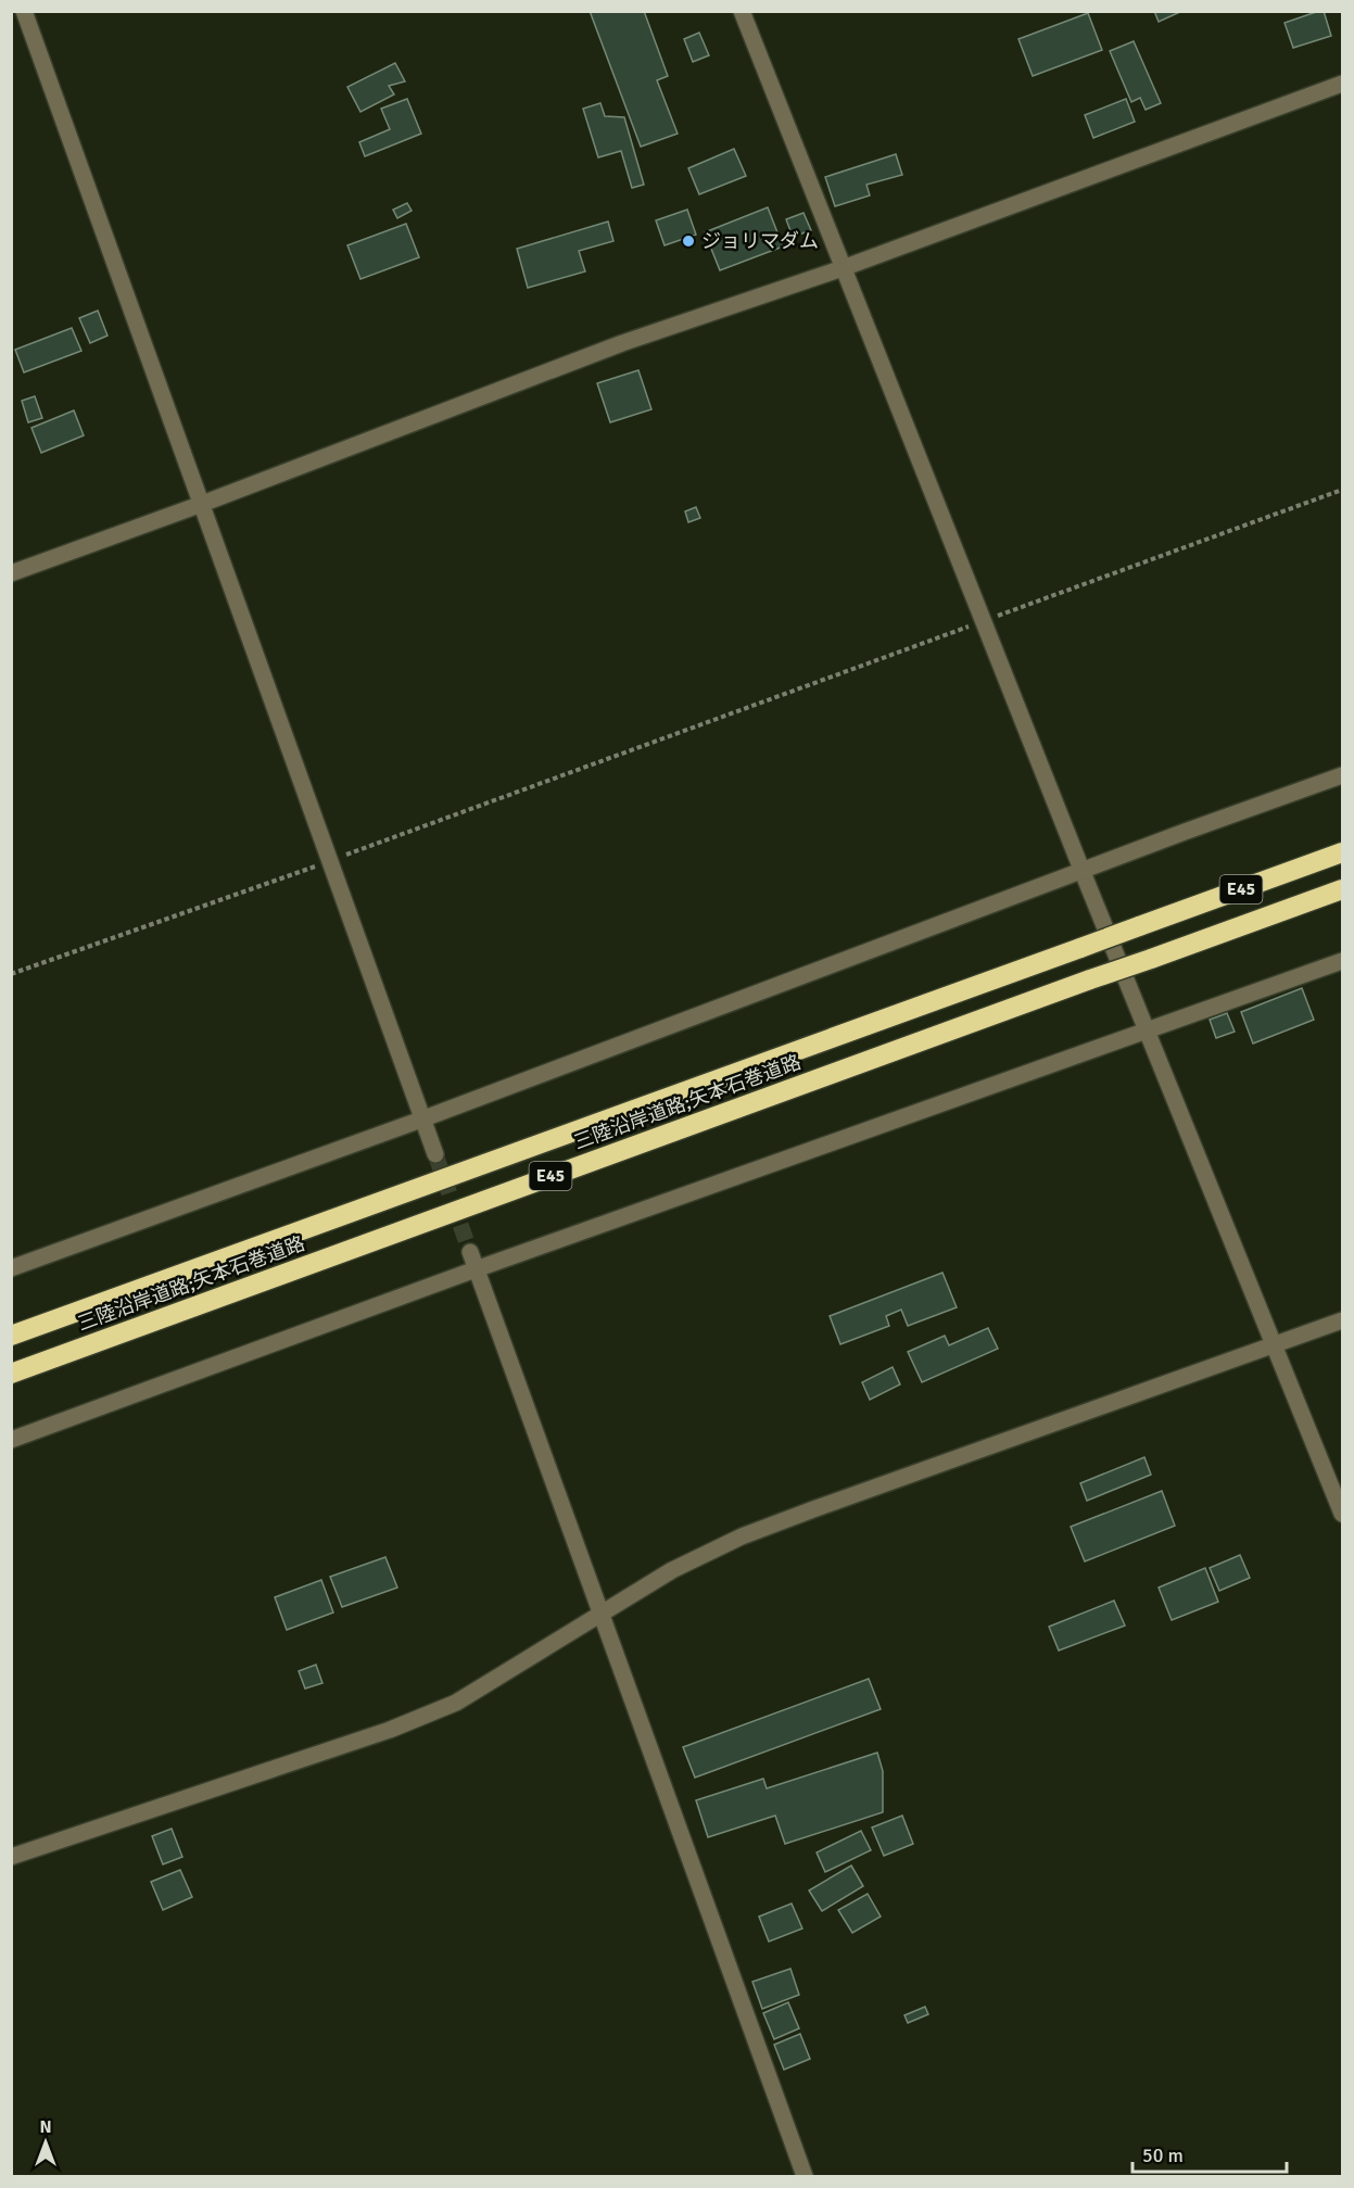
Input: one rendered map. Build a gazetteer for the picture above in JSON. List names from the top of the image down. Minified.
{"streets":{"highway":["E45","三陸沿岸道路;矢本石巻道路"]},"places":["ジョリマダム"],"scale_bar":"50 m","north":"top"}
